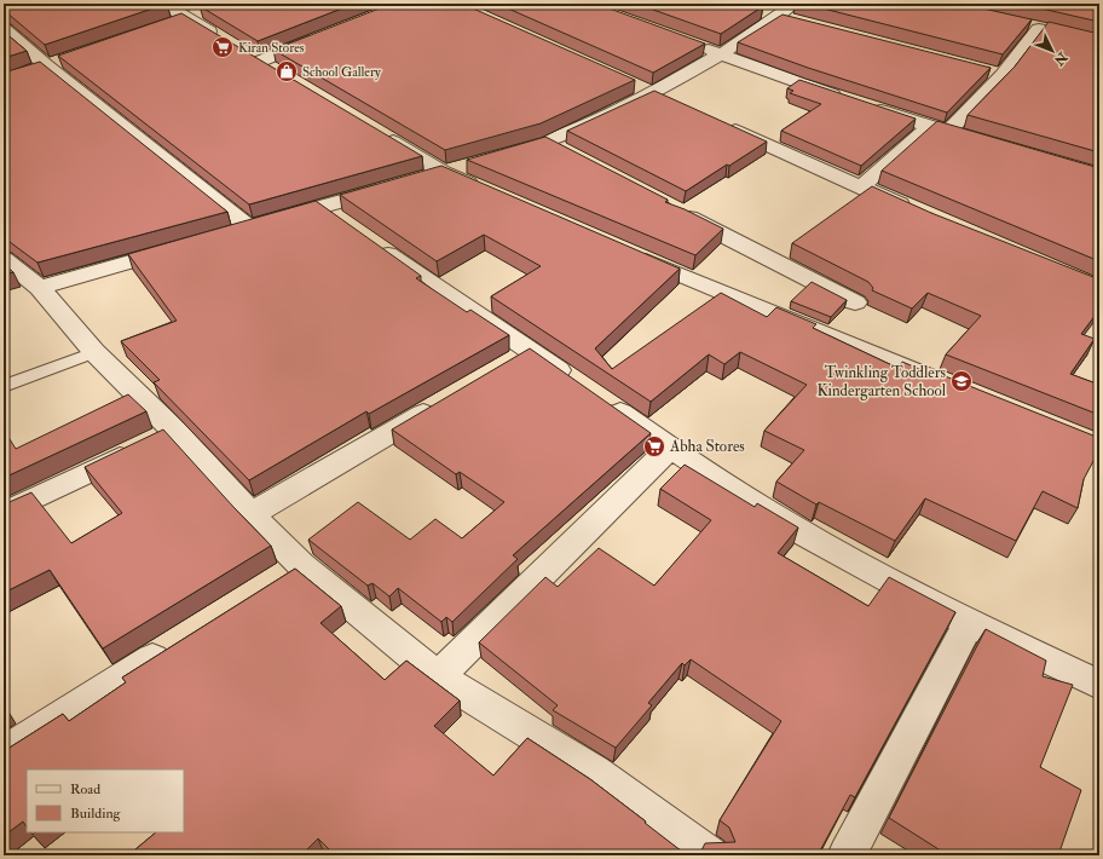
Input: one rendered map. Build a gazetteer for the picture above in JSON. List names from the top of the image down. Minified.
{"places":{"supermarket":["Kiran Stores","Abha Stores"],"shop":["School Gallery"],"school or university":["Twinkling Toddlers Kindergarten School"]},"legend":["Road","Building"],"north":"bottom right"}
